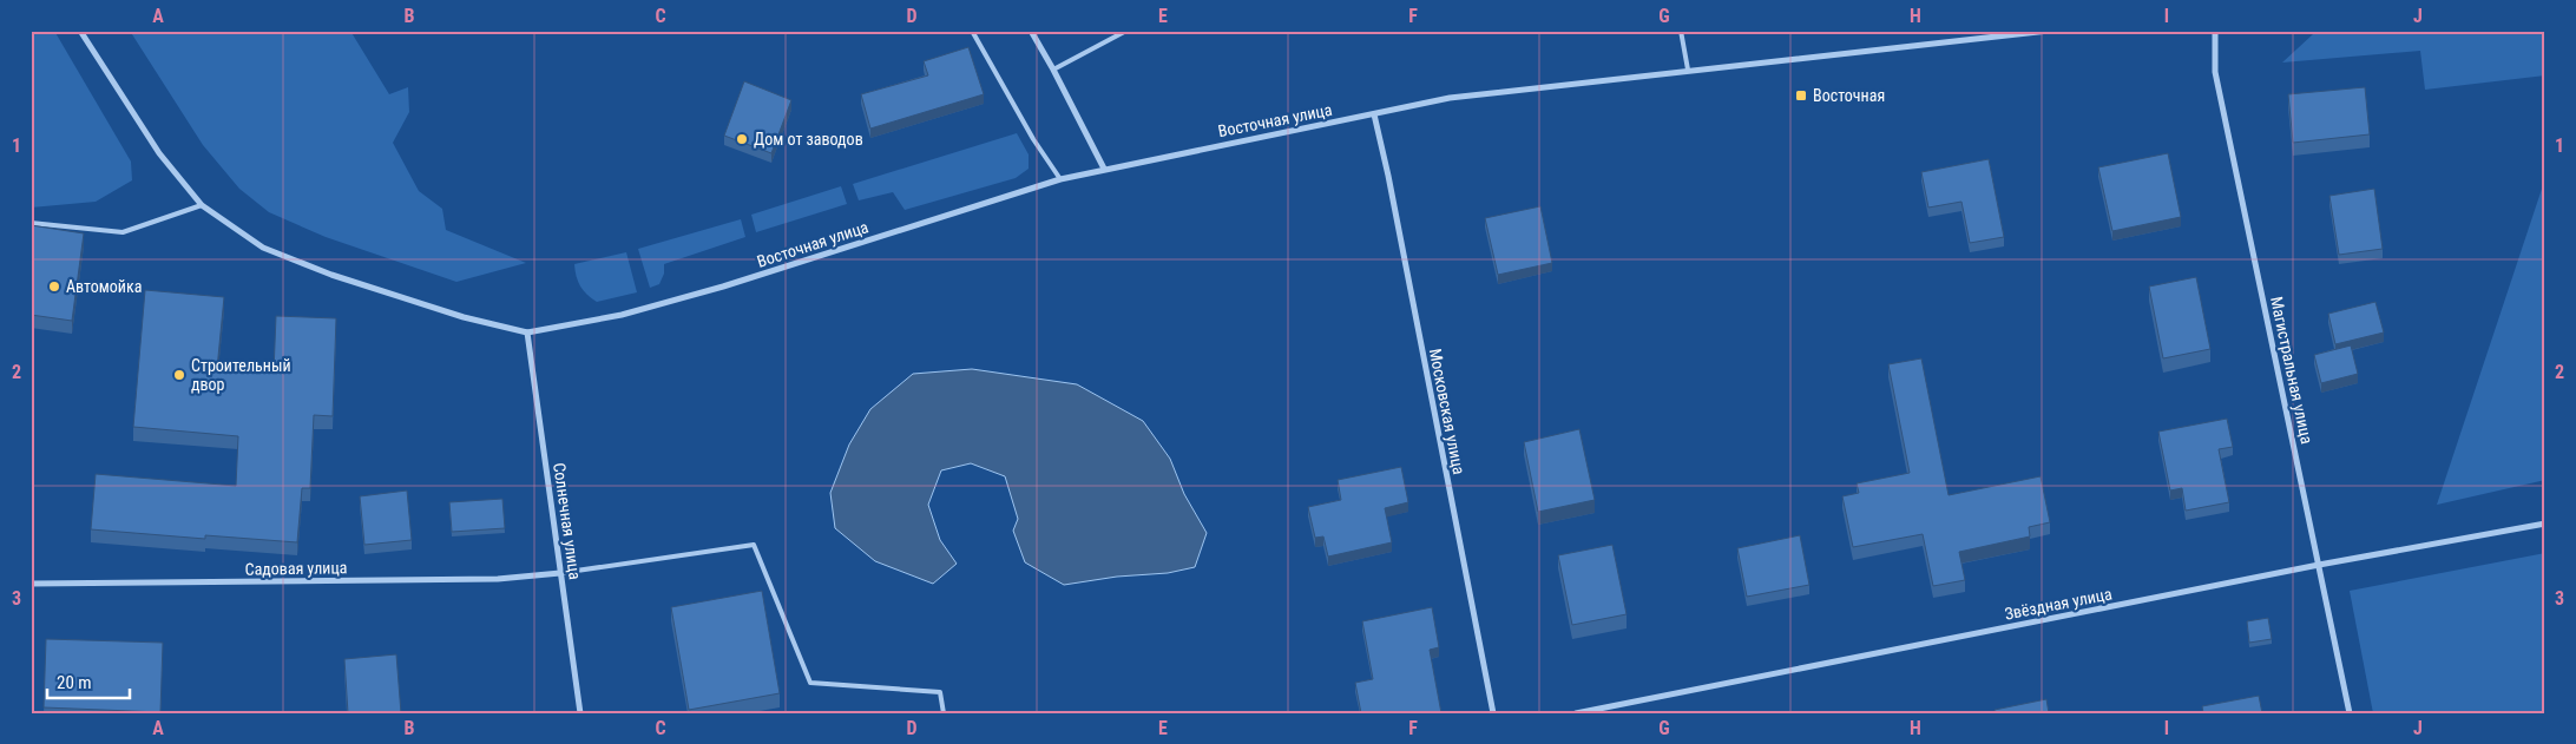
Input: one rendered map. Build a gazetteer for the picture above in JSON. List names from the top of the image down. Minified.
{"streets":{"street":["Восточная улица","Магистральная улица","Московская улица","Солнечная улица","Садовая улица","Звёздная улица"]},"crossings":[["Восточная улица","Московская улица"],["Восточная улица","Солнечная улица"],["Магистральная улица","Звёздная улица"],["Солнечная улица","Садовая улица"]],"places":{"transit":["Восточная"],"other":["Дом от заводов","Автомойка","Строительный двор"]},"scale_bar":"20 m","grid":{"columns":["A","B","C","D","E","F","G","H","I","J"],"rows":["1","2","3"]}}
